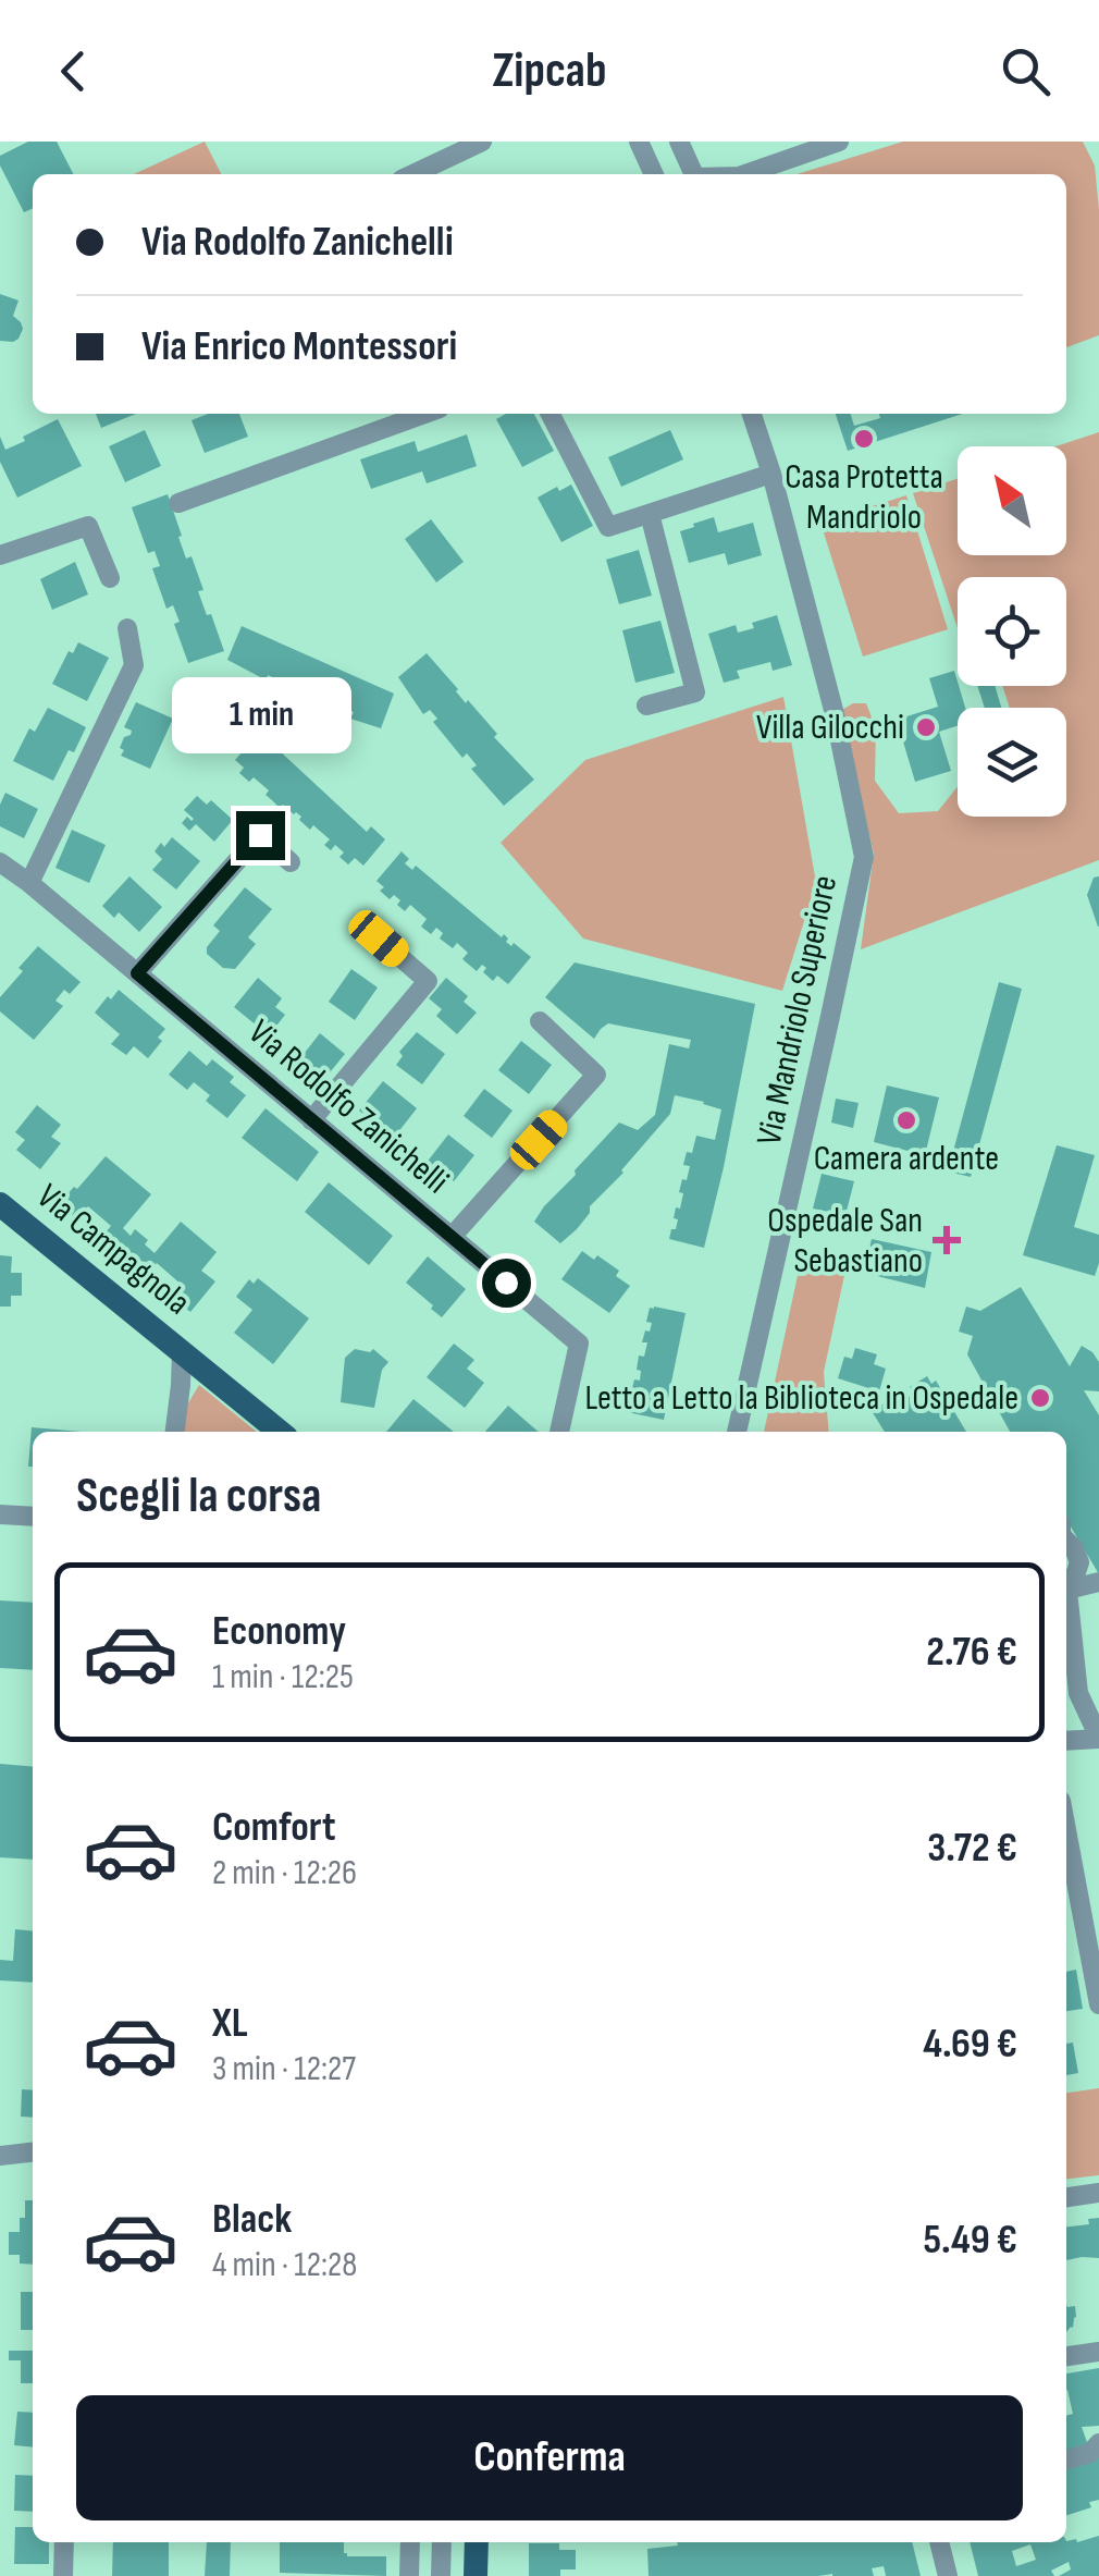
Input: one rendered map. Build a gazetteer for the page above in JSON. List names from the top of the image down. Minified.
{"streets":{"main road":["Via Campagnola"],"street":["Via Mandriolo Superiore","Via Rodolfo Zanichelli"]},"places":{"other":["Casa Protetta Mandriolo","Villa Gilocchi","Camera ardente","Letto a Letto la Biblioteca in Ospedale"],"health":["Ospedale San Sebastiano"]},"north":"top left","page":{"header":"Zipcab","banner":["Via Rodolfo Zanichelli","Via Enrico Montessori"],"bubble":"1 min","heading":"Scegli la corsa","list":[{"name":"Economy","note":"1 min · 12:25","value":"2.76 €"},{"name":"Comfort","note":"2 min · 12:26","value":"3.72 €"},{"name":"XL","note":"3 min · 12:27","value":"4.69 €"},{"name":"Black","note":"4 min · 12:28","value":"5.49 €"}],"buttons":"Conferma"}}
